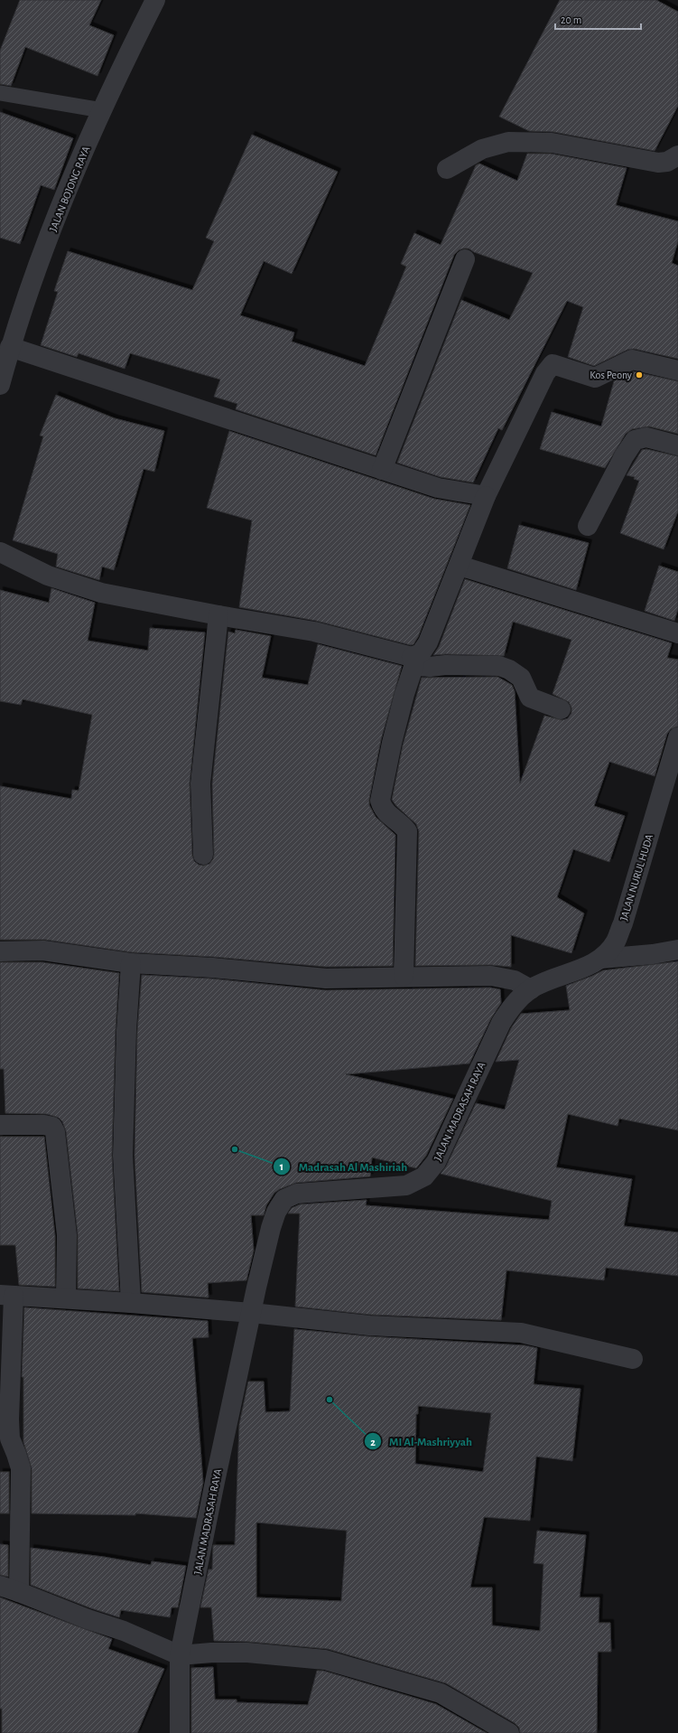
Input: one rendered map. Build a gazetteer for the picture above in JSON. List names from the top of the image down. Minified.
{"streets":{"street":["JALAN BOJONG RAYA","JALAN NURUL HUDA","JALAN MADRASAH RAYA"]},"crossings":[["JALAN NURUL HUDA","JALAN MADRASAH RAYA"]],"places":["Kos Peony","Madrasah Al Mashiriah","MI Al-Mashriyyah"],"scale_bar":"20 m"}
